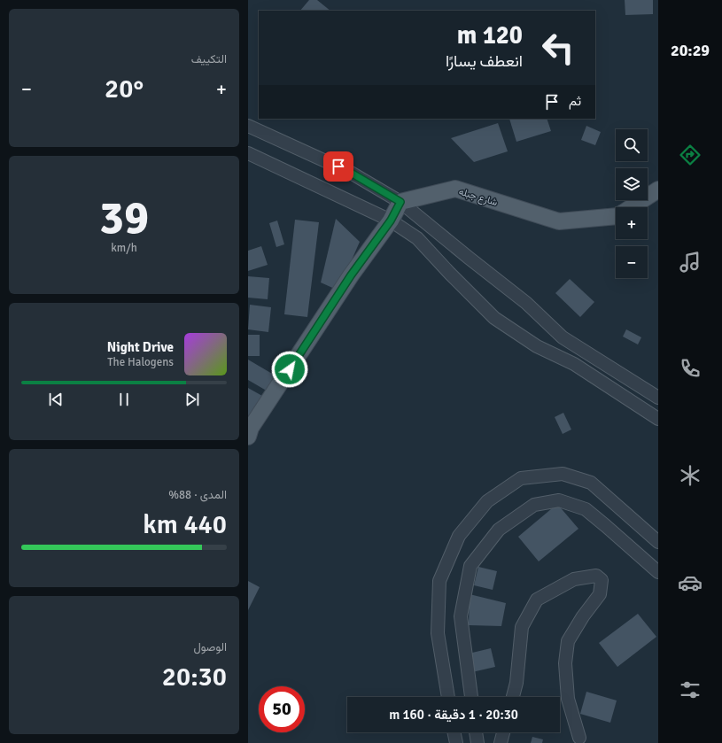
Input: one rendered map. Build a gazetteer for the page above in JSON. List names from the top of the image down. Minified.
{"streets":{"main road":["شارع جبله"]},"page":{"tabs":"20:29","tile":["التكييف",["39","km/h"],["المدى · 88%","440 km"],["الوصول","20:30"]],"turn":["120 m","انعطف يسارًا"],"heat":["−","20°","+"],"then":"ثم","map_buttons":["+","−"],"song":["Night Drive","The Halogens"],"limit":"50","trip":"20:30 · 1 دقيقة · 160 m"}}
